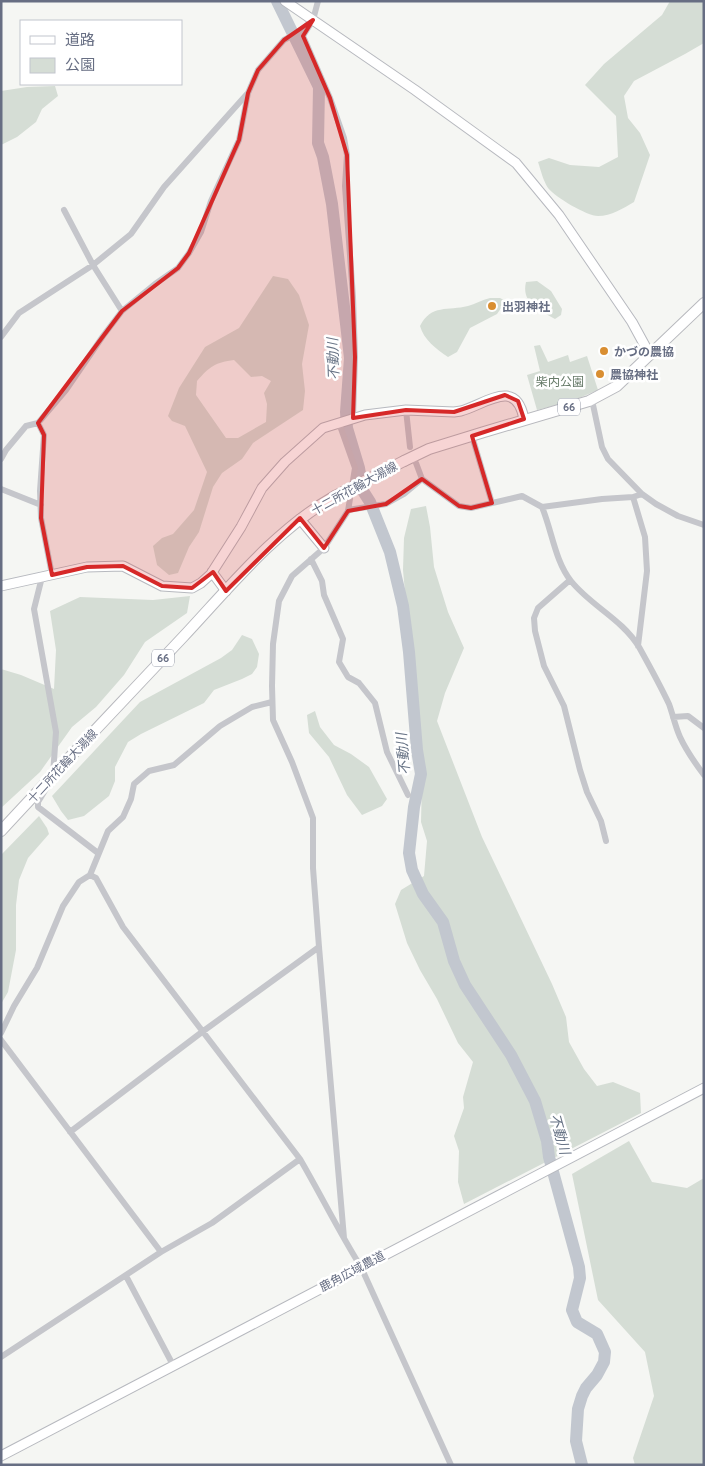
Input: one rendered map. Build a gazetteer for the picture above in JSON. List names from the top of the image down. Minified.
{"streets":{"main road":["66","十二所花輪大湯線"],"street":["鹿角広域農道"]},"water":["不動川"],"parks":["柴内公園"],"places":["出羽神社","かづの農協","農協神社"],"legend":["道路","公園"]}
